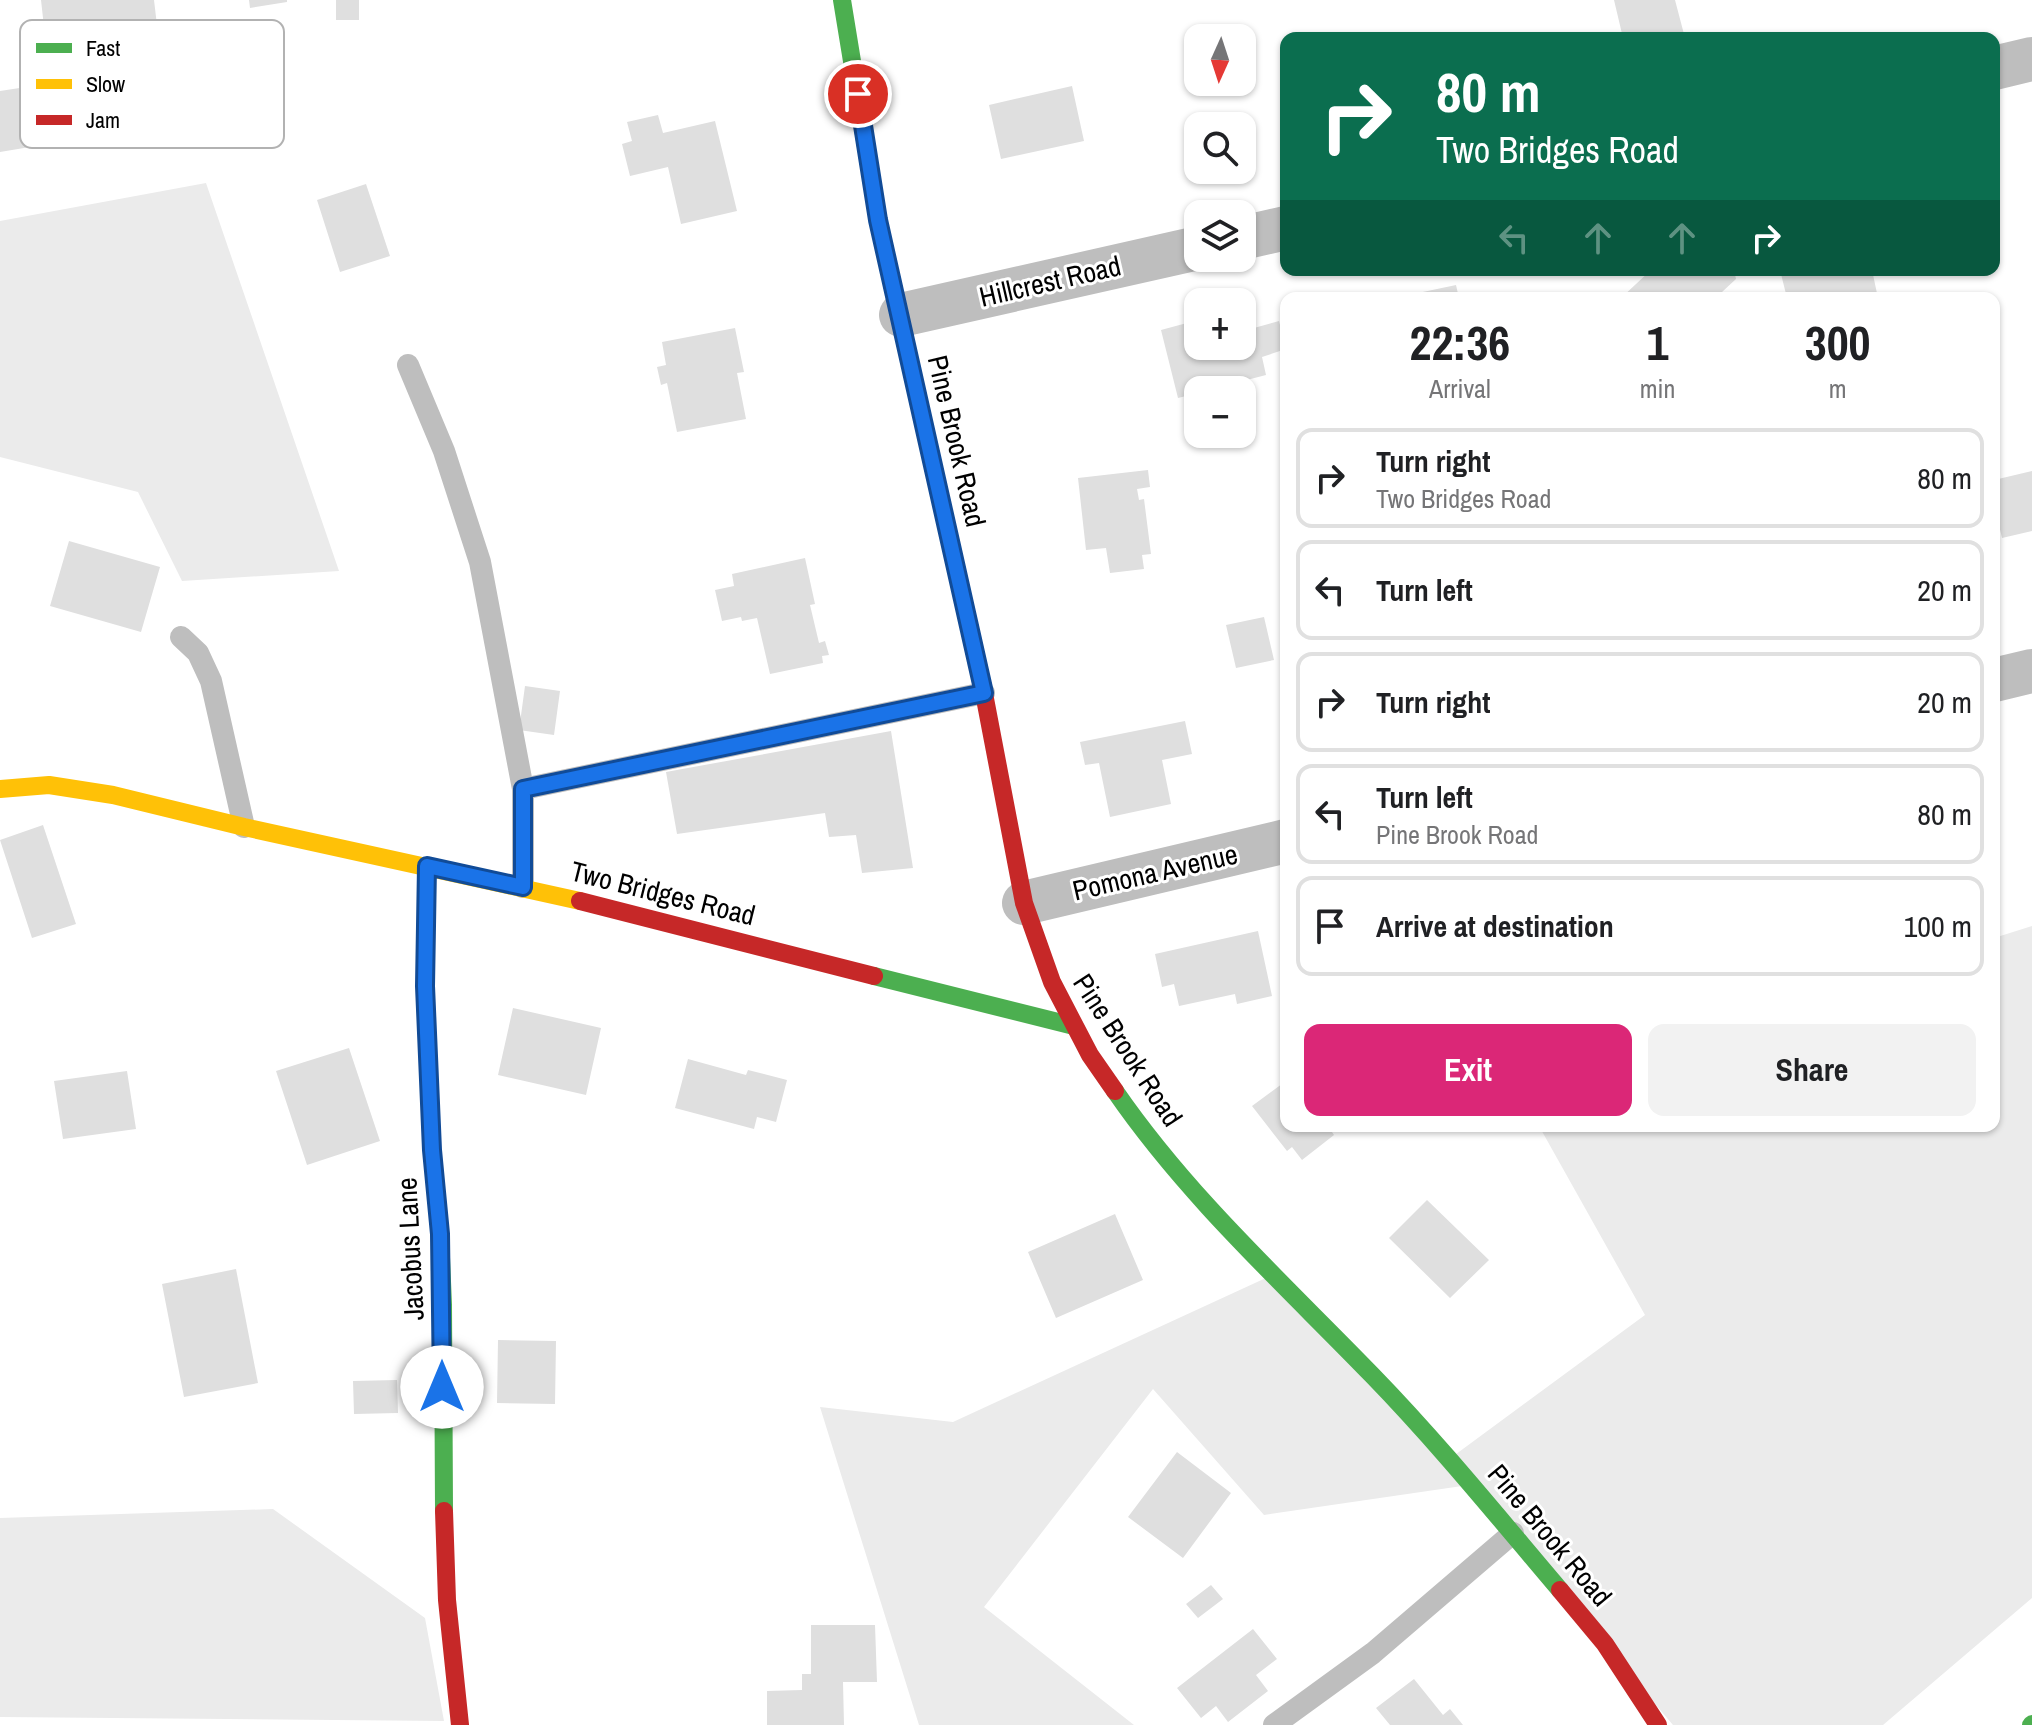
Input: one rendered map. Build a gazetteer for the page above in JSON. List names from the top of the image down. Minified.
{"streets":{"street":["Hillcrest Road","Pine Brook Road","Pomona Avenue","Two Bridges Road","Jacobus Lane"]},"crossings":[["Hillcrest Road","Pine Brook Road"],["Pine Brook Road","Pomona Avenue"],["Pine Brook Road","Two Bridges Road"],["Two Bridges Road","Jacobus Lane"]],"legend":["Fast","Slow","Jam"],"north":"bottom","page":{"map_buttons":["+","−"],"turn":["80 m","Two Bridges Road"],"eta":["22:36","Arrival","1","min","300","m"],"list":[{"name":"Turn right","note":"Two Bridges Road","value":"80 m"},{"name":"Turn left","value":"20 m"},{"name":"Turn right","value":"20 m"},{"name":"Turn left","note":"Pine Brook Road","value":"80 m"},{"name":"Arrive at destination","value":"100 m"}],"buttons":["Exit","Share"]}}
